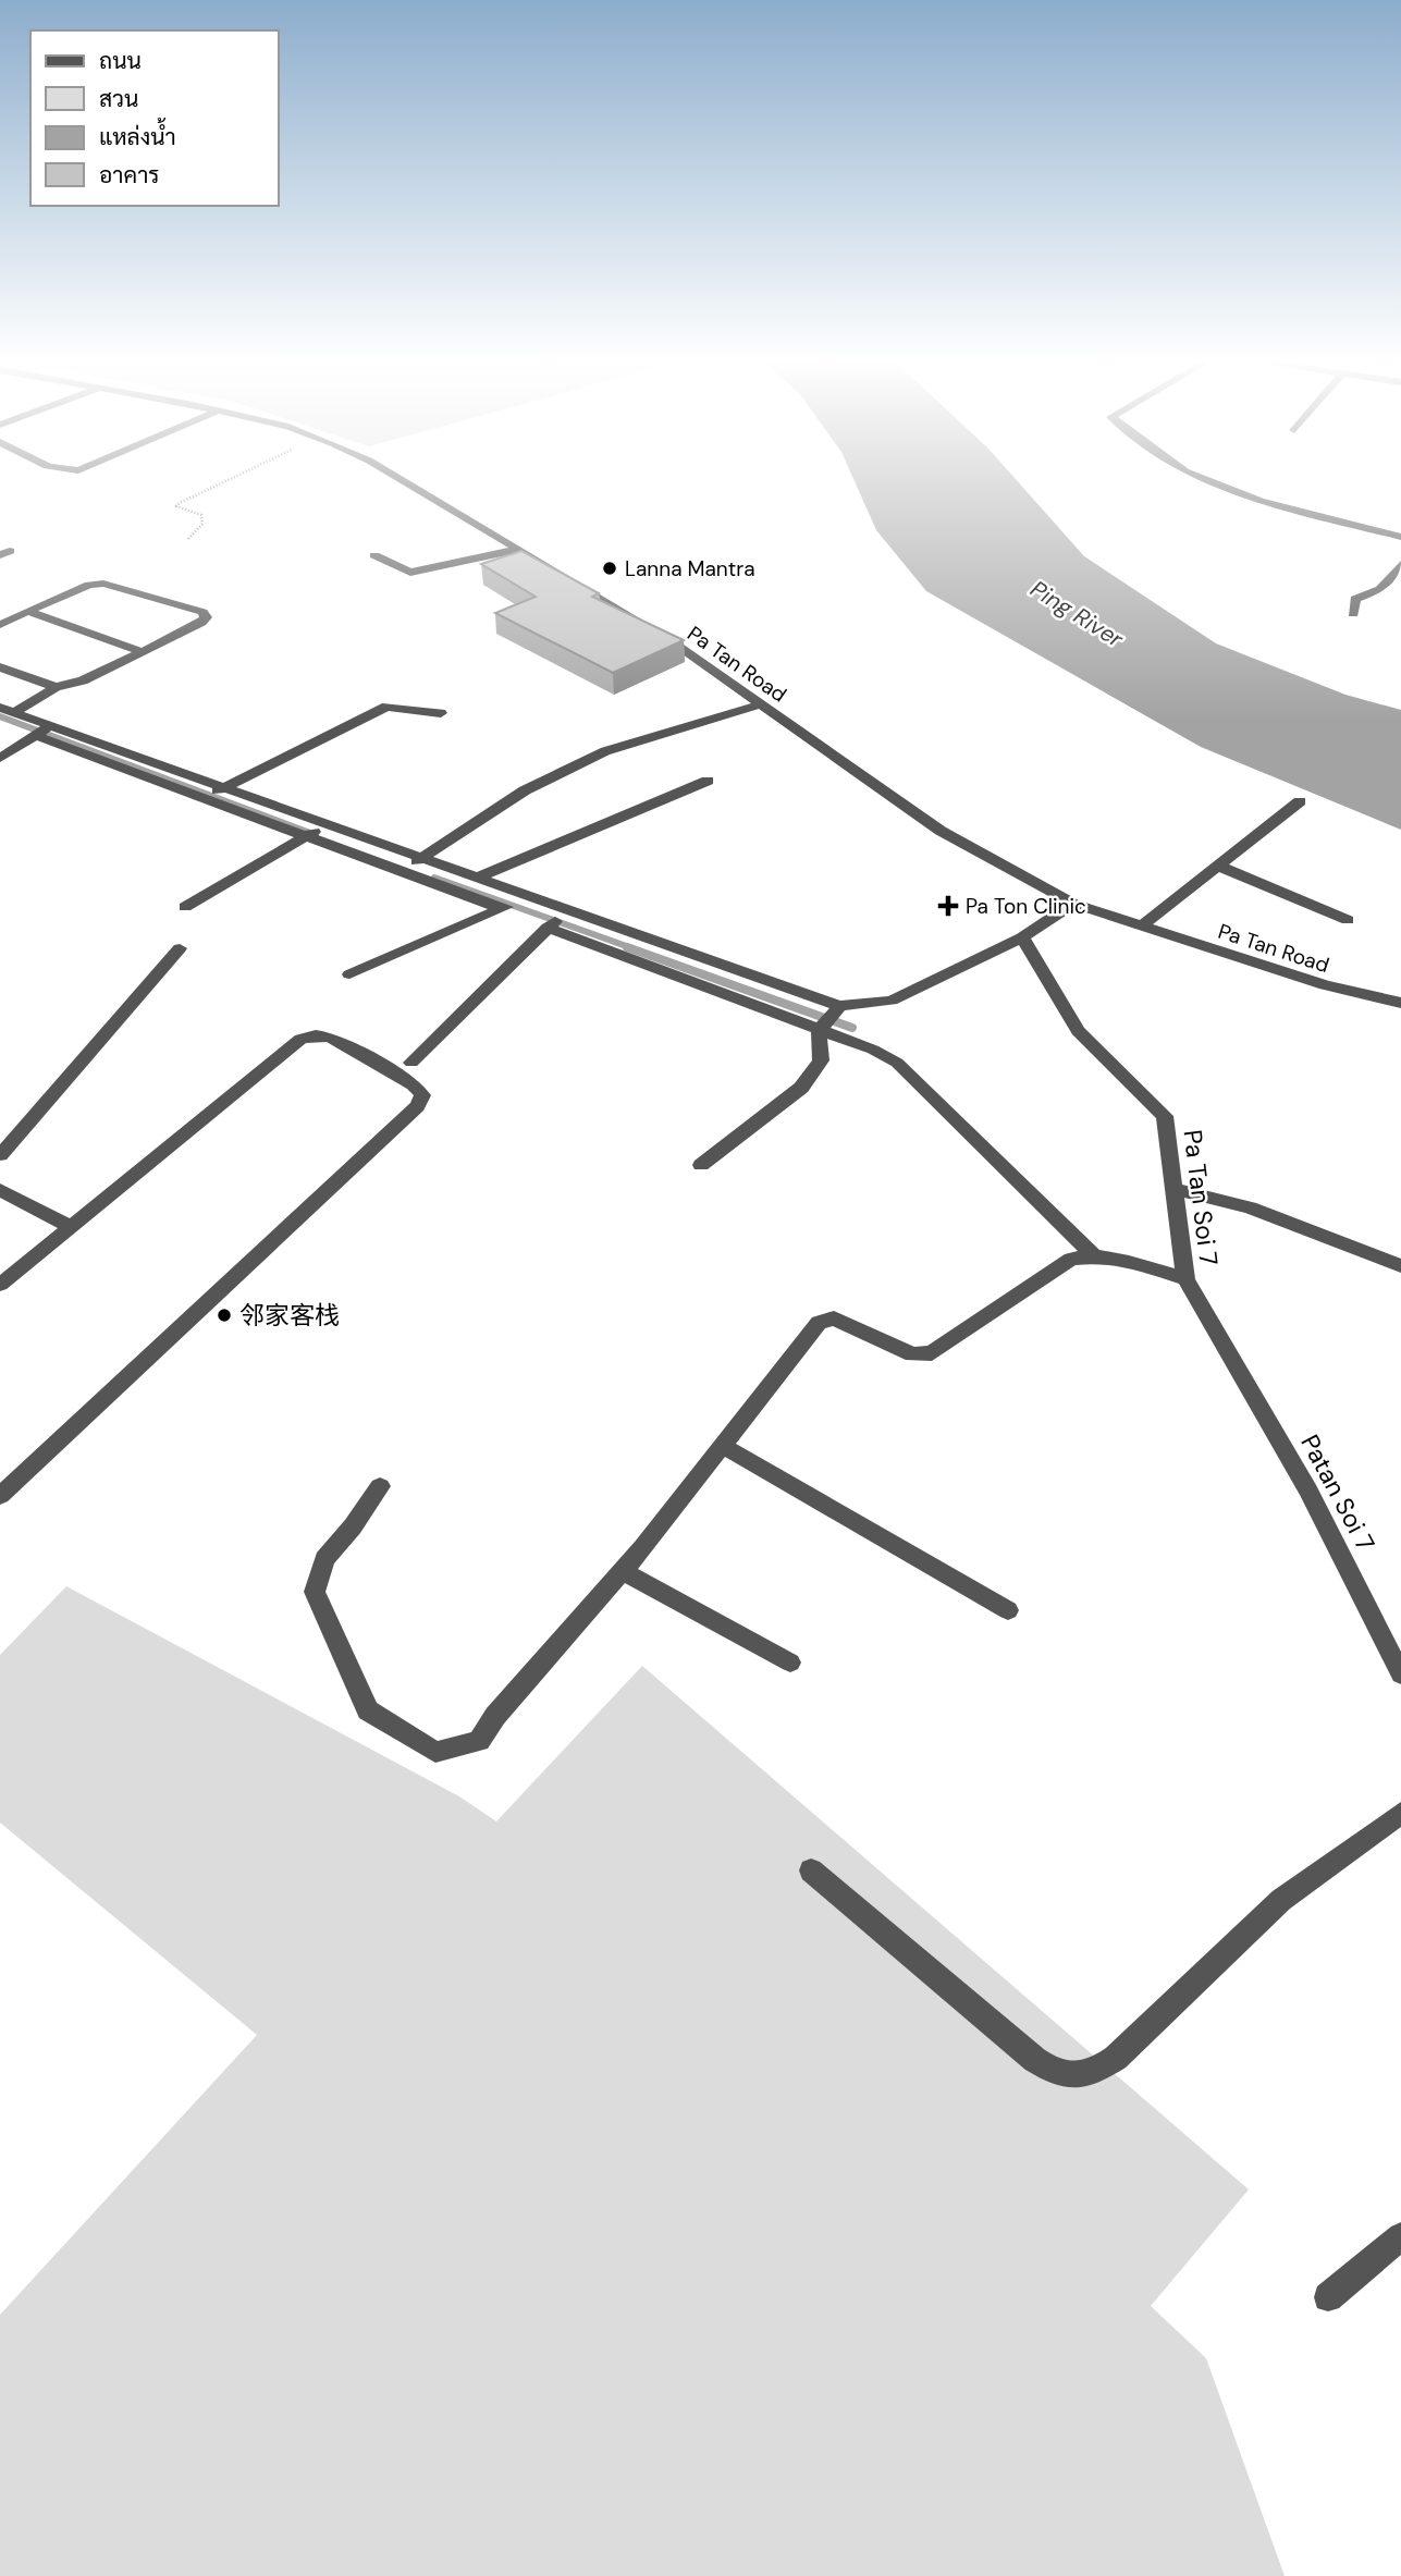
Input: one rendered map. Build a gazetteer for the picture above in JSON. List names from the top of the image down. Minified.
{"streets":{"street":["Pa Tan Road","Pa Tan Soi 7","Patan Soi 7"]},"crossings":[["Pa Tan Soi 7","Patan Soi 7"]],"water":["Ping River"],"places":{"other":["Lanna Mantra","邻家客栈"],"health":["Pa Ton Clinic"]},"legend":["ถนน","สวน","แหล่งน้ำ","อาคาร"]}
